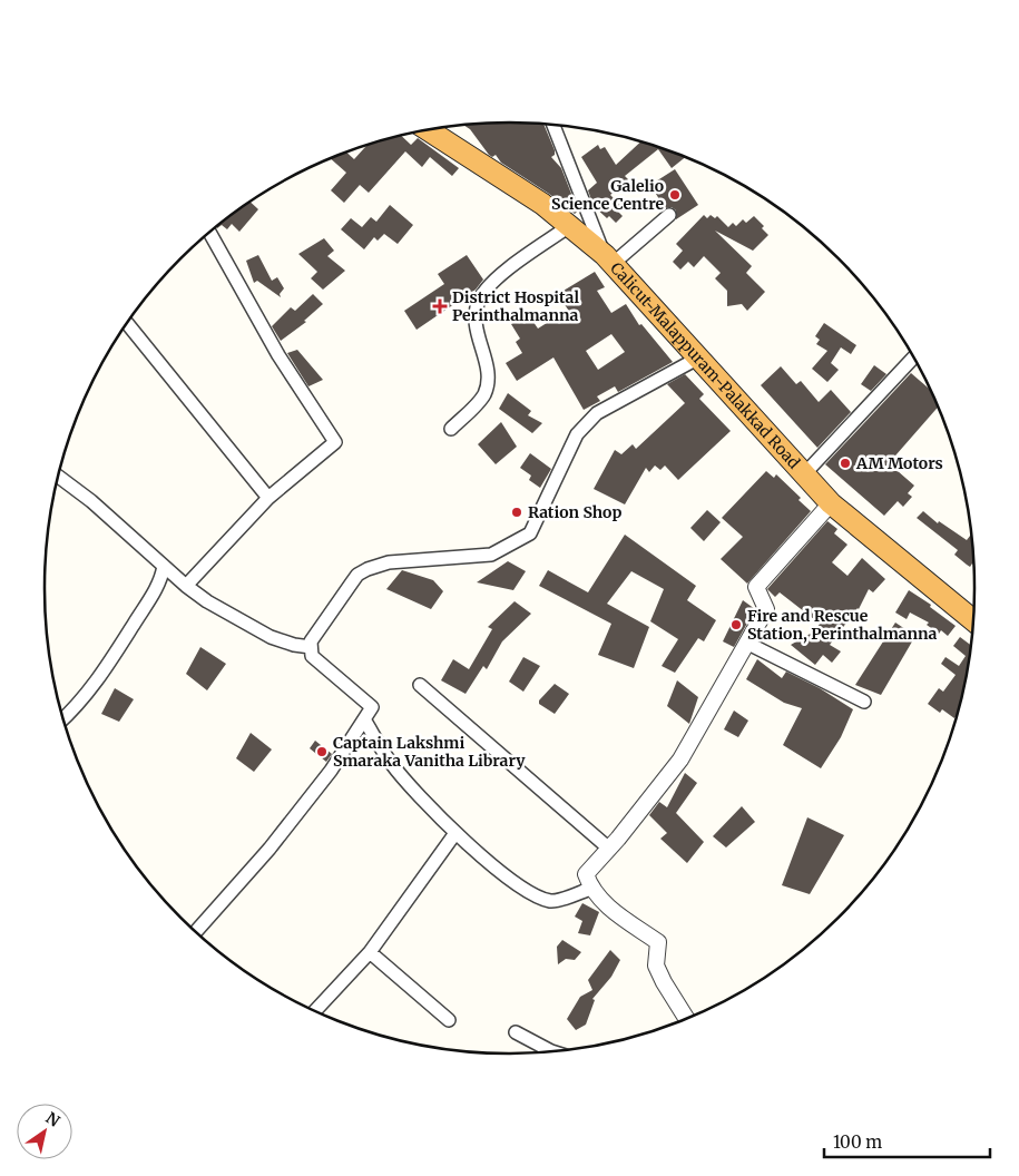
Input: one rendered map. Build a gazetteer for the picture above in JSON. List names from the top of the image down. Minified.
{"streets":{"highway":["Calicut-Malappuram-Palakkad Road"]},"places":{"other":["Galelio Science Centre","AM Motors","Ration Shop","Fire and Rescue Station, Perinthalmanna","Captain Lakshmi Smaraka Vanitha Library"],"health":["District Hospital Perinthalmanna"]},"scale_bar":"100 m","north":"top right"}
